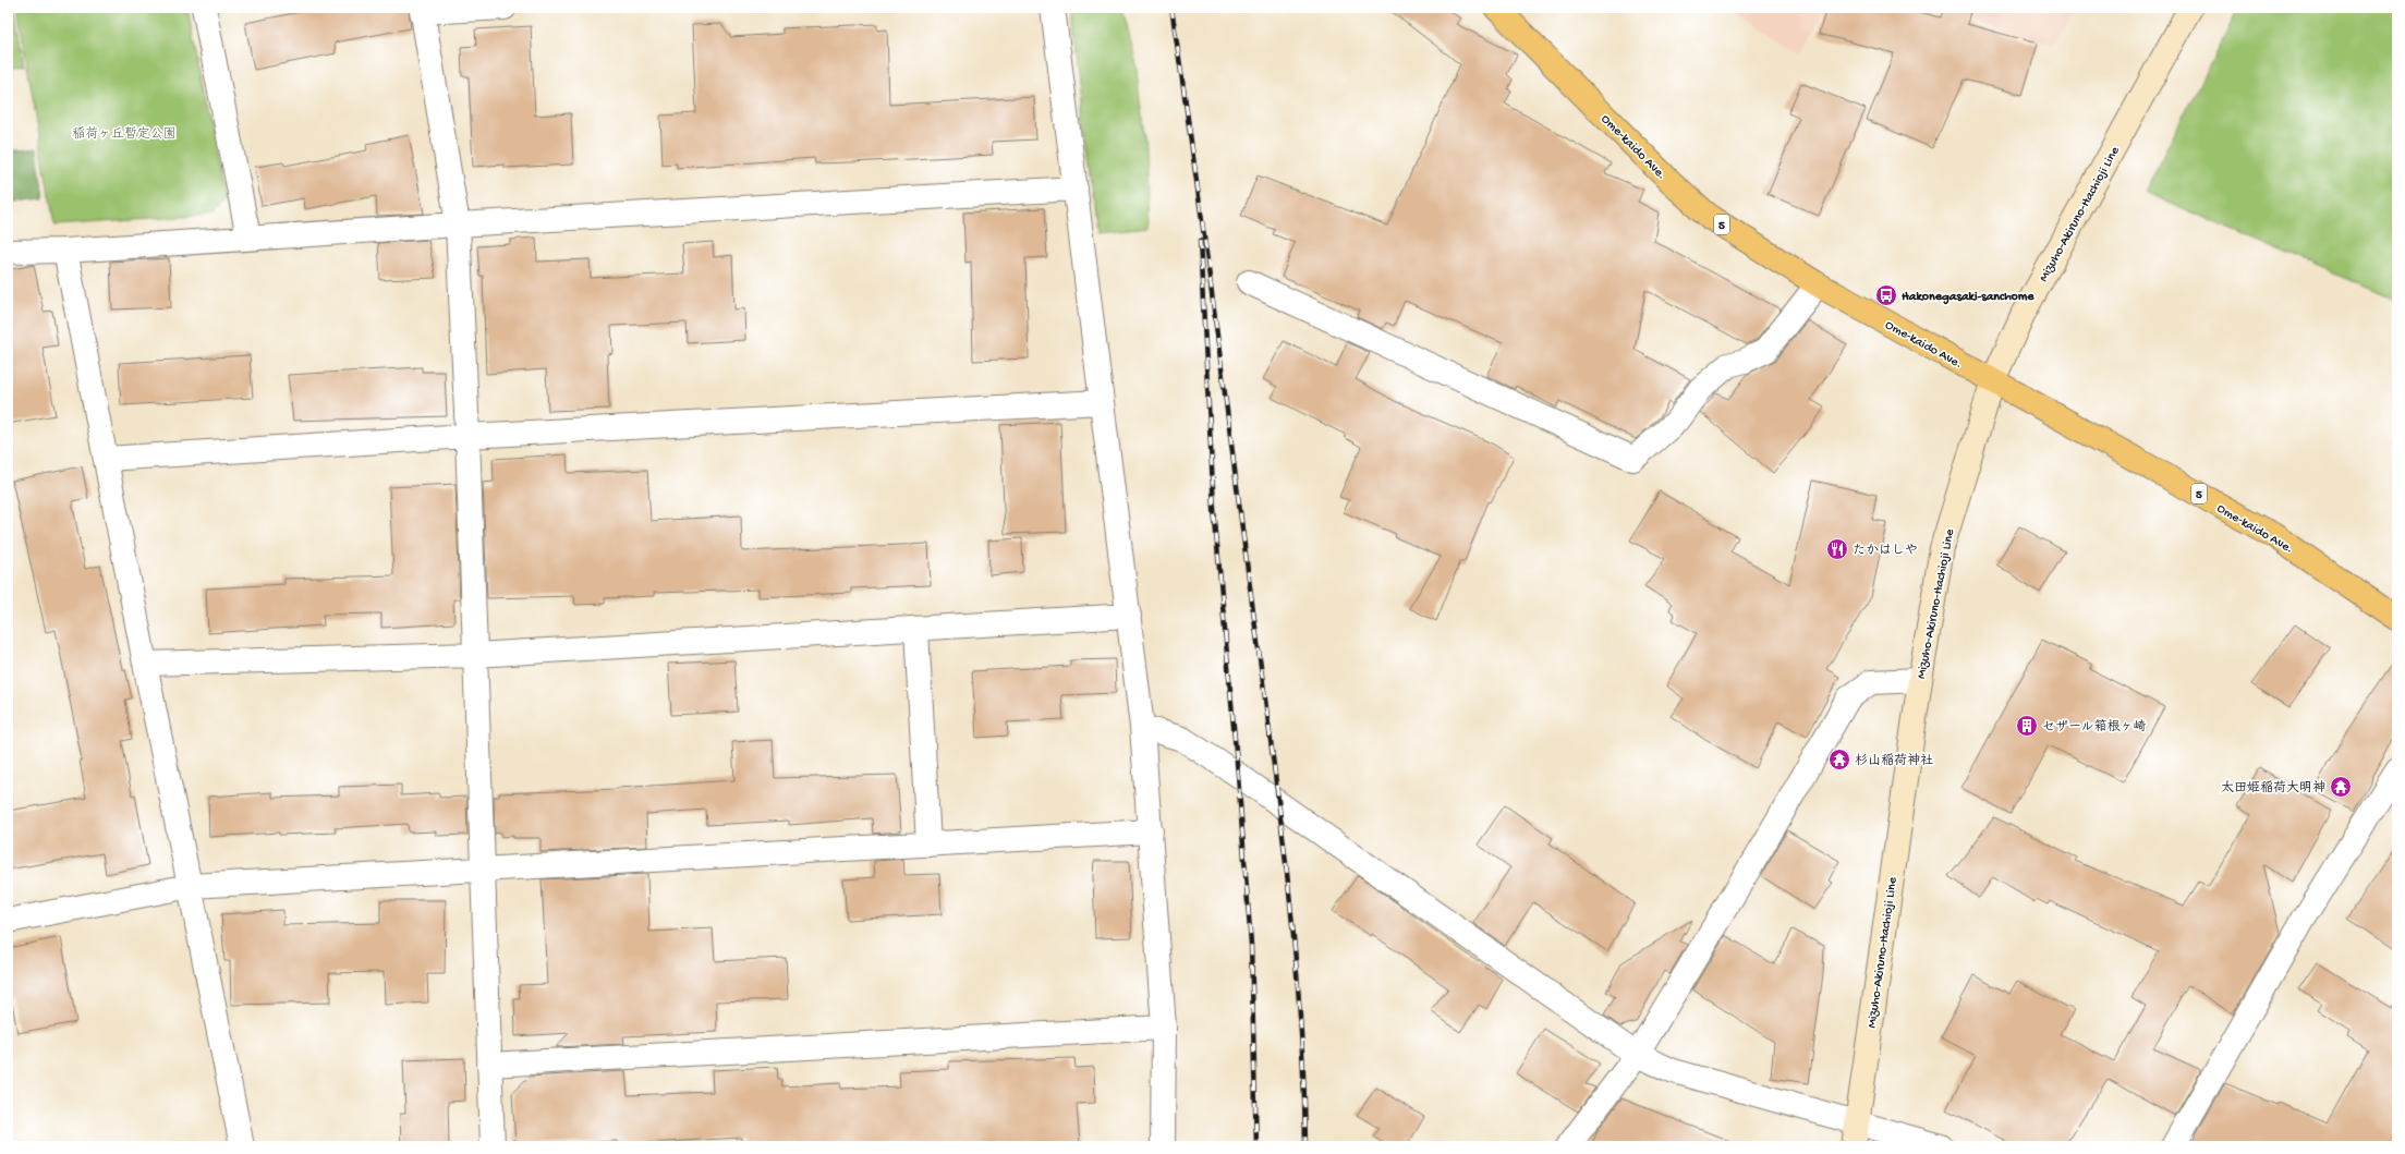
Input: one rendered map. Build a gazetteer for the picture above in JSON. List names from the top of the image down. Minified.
{"streets":{"main road":["Ome-kaido Ave.","Mizuho-Akiruno-Hachioji Line","5"]},"crossings":[["Ome-kaido Ave.","Mizuho-Akiruno-Hachioji Line"]],"parks":["稲荷ヶ丘暫定公園"],"places":{"bus stop":["Hakonegasaki-sanchome"],"restaurant":["たかはしや"],"building":["セザール箱根ヶ崎"],"temple":["杉山稲荷神社","太田姫稲荷大明神"]}}
